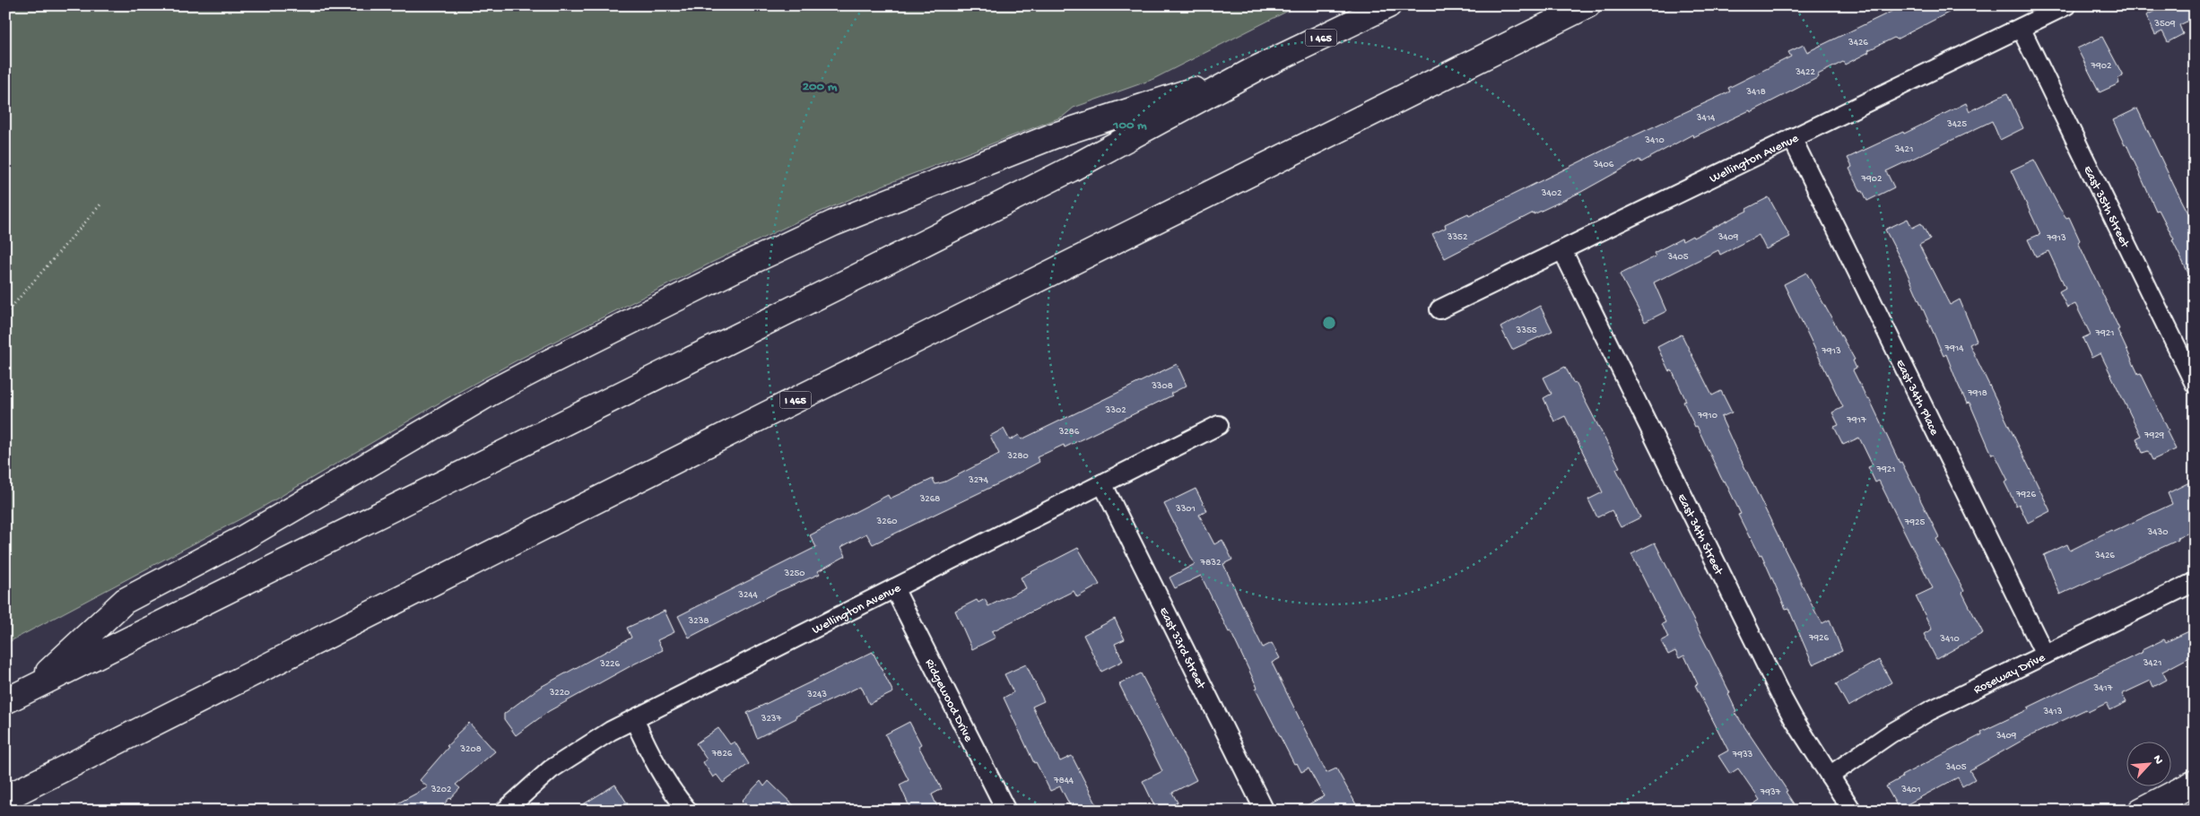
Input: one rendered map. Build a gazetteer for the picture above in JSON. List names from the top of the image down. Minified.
{"streets":{"main road":["I 465"],"street":["Wellington Avenue","East 35th Street","East 34th Place","East 34th Street","East 33rd Street","Roseway Drive","Ridgewood Drive"]},"crossings":[["Wellington Avenue","East 35th Street"],["Wellington Avenue","East 34th Place"],["Wellington Avenue","East 34th Street"],["Wellington Avenue","East 33rd Street"],["Wellington Avenue","Ridgewood Drive"],["East 34th Place","Roseway Drive"],["East 34th Street","Roseway Drive"]],"house_numbers":["3509","3426","7902","3422","3418","3414","3425","3410","3421","3406","7902","3402","3352","3409","7913","3405","3355","7921","7914","7913","3308","7918","3302","7910","7917","3286","7929","3280","7921","3274","7926","3268","3301","3260","7925","3430","3426","7832","3250","3244","3238","7926","3410","3421","3226","3417","3220","3243","3413","3237","3409","3208","7826","7933","3405","7844","3202","3401","7937"],"north":"top right","rings":["200 m","100 m"]}
